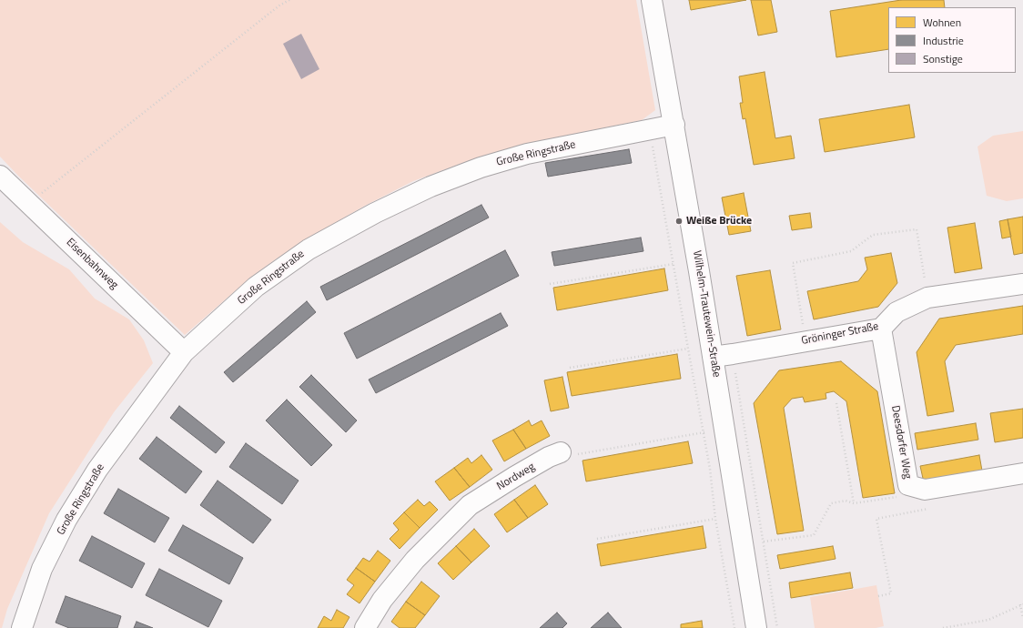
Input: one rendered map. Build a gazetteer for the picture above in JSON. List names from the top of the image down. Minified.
{"streets":{"street":["Große Ringstraße","Eisenbahnweg","Wilhelm-Trautewein-Straße","Gröninger Straße","Deesdorfer Weg","Nordweg"]},"crossings":[["Große Ringstraße","Eisenbahnweg"],["Große Ringstraße","Wilhelm-Trautewein-Straße"],["Wilhelm-Trautewein-Straße","Gröninger Straße"],["Gröninger Straße","Deesdorfer Weg"]],"places":["Weiße Brücke"],"legend":["Wohnen","Industrie","Sonstige"]}
